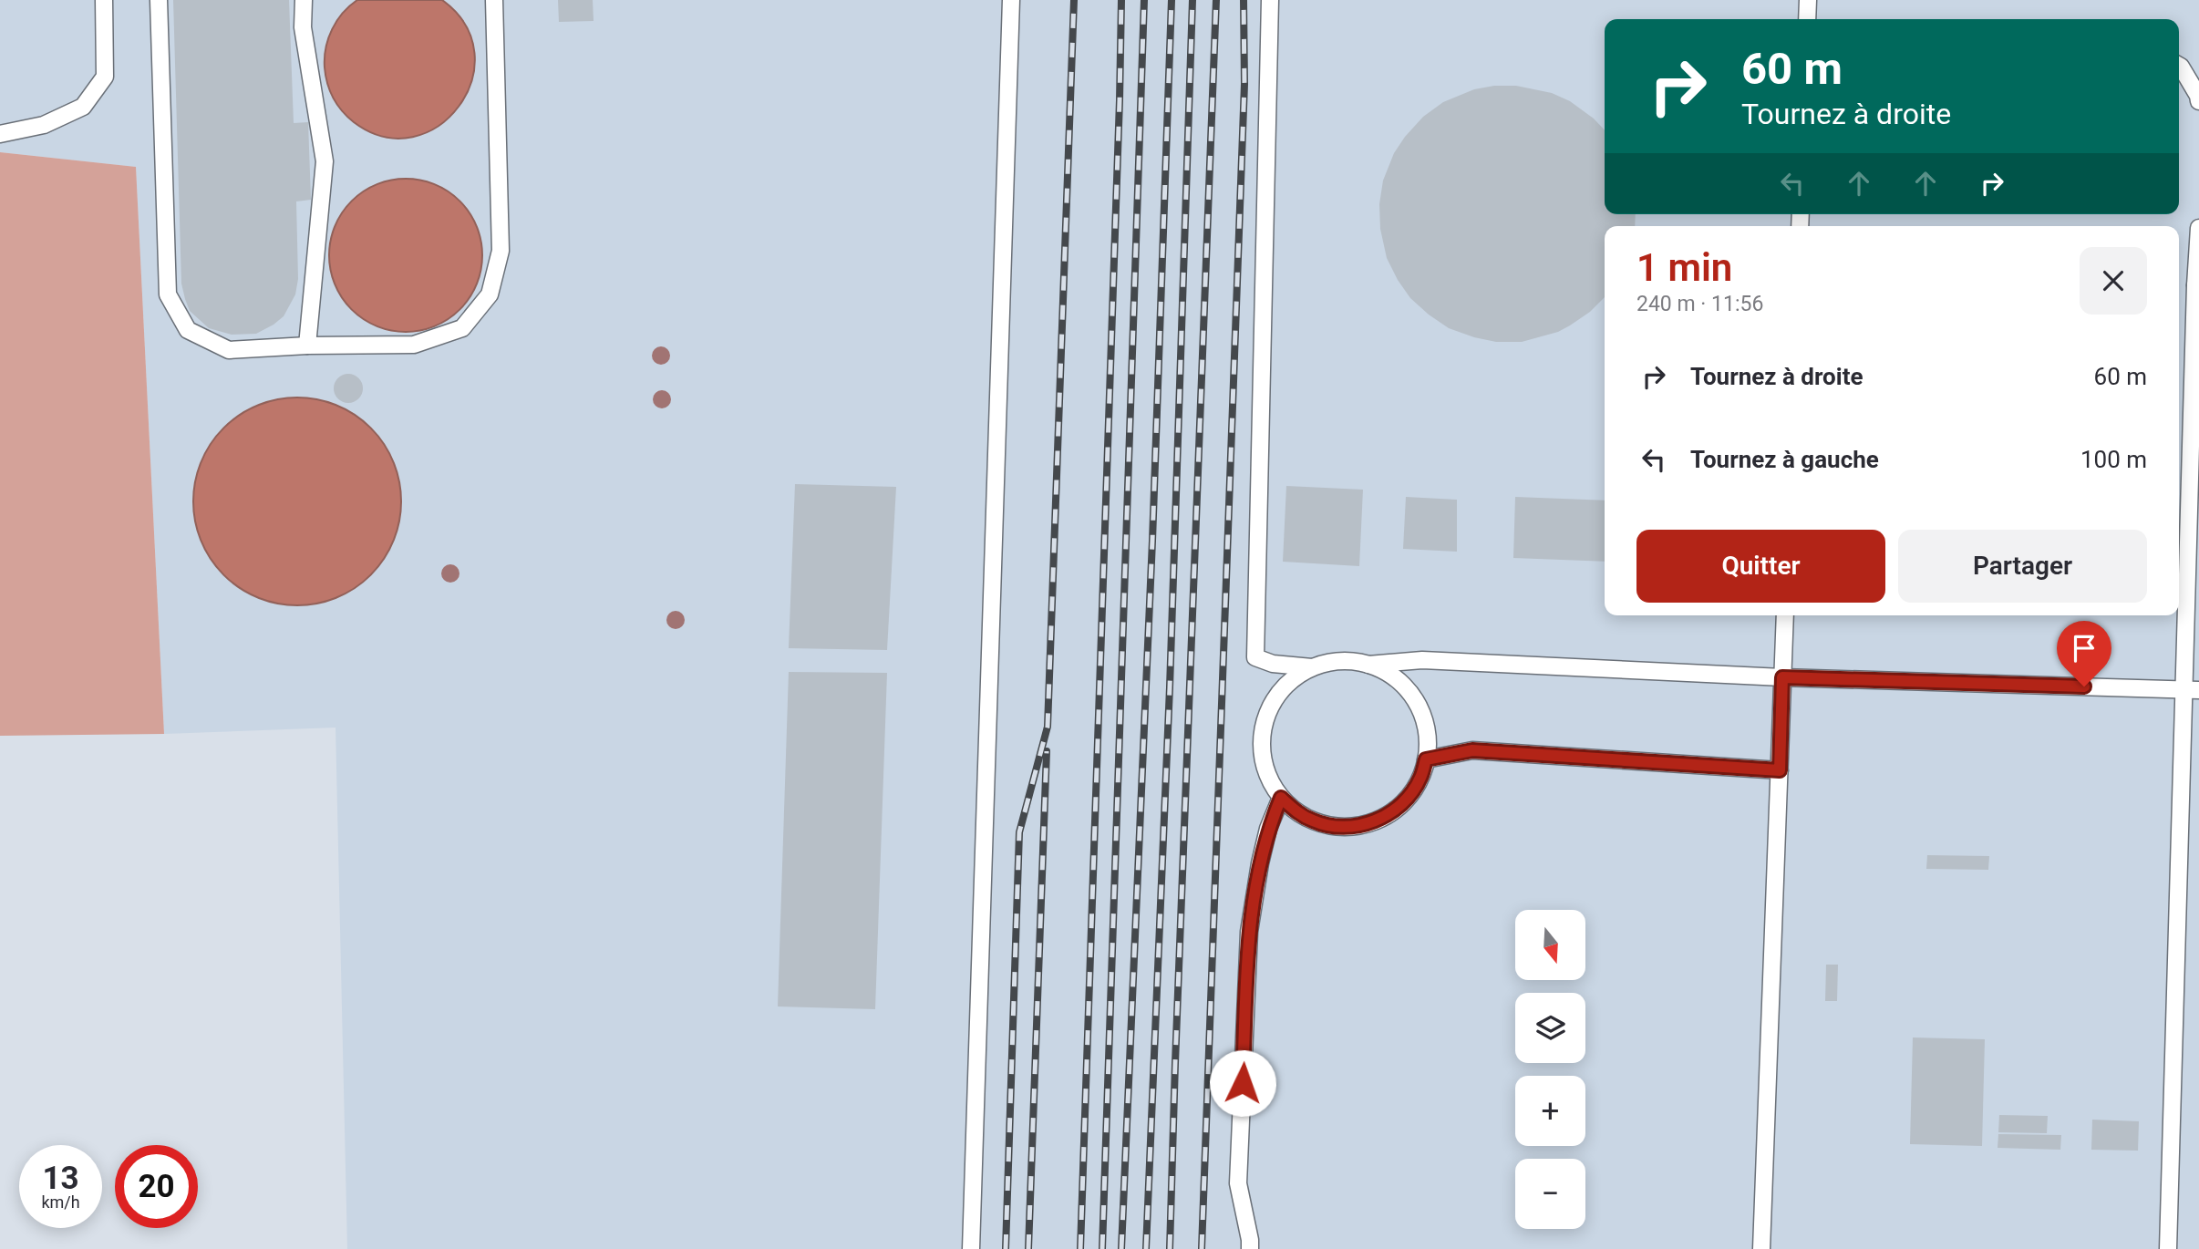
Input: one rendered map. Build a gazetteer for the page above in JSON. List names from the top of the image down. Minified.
{"north":"bottom","page":{"turn":["60 m","Tournez à droite"],"heading":["1 min","240 m · 11:56"],"list":[{"name":"Tournez à droite","value":"60 m"},{"name":"Tournez à gauche","value":"100 m"}],"buttons":["Quitter","Partager"],"map_buttons":["+","−"],"speed":"13 km/h","limit":"20"}}
